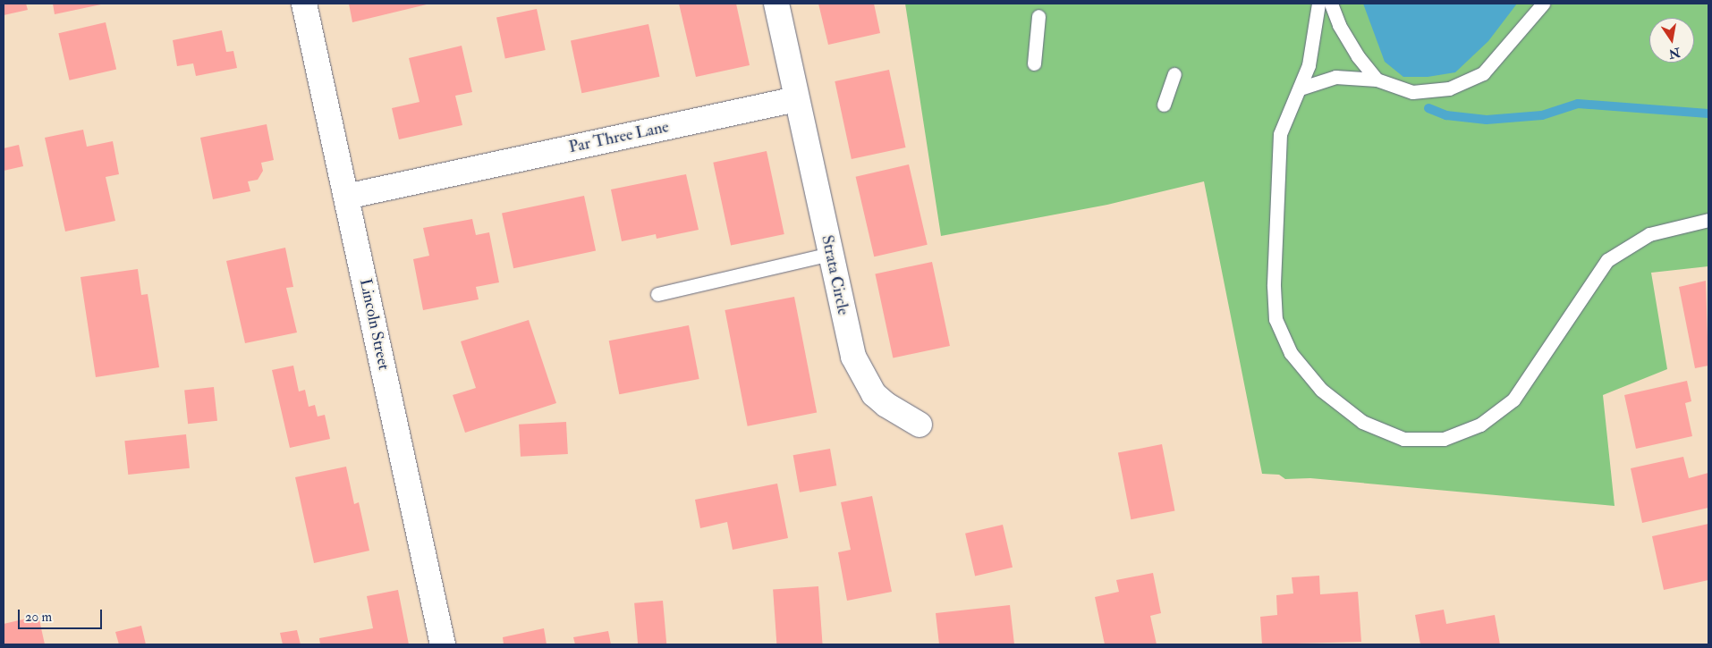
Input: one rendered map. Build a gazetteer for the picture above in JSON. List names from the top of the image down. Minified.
{"streets":{"street":["Par Three Lane","Strata Circle","Lincoln Street"]},"crossings":[["Par Three Lane","Strata Circle"],["Par Three Lane","Lincoln Street"]],"scale_bar":"20 m","north":"bottom"}
